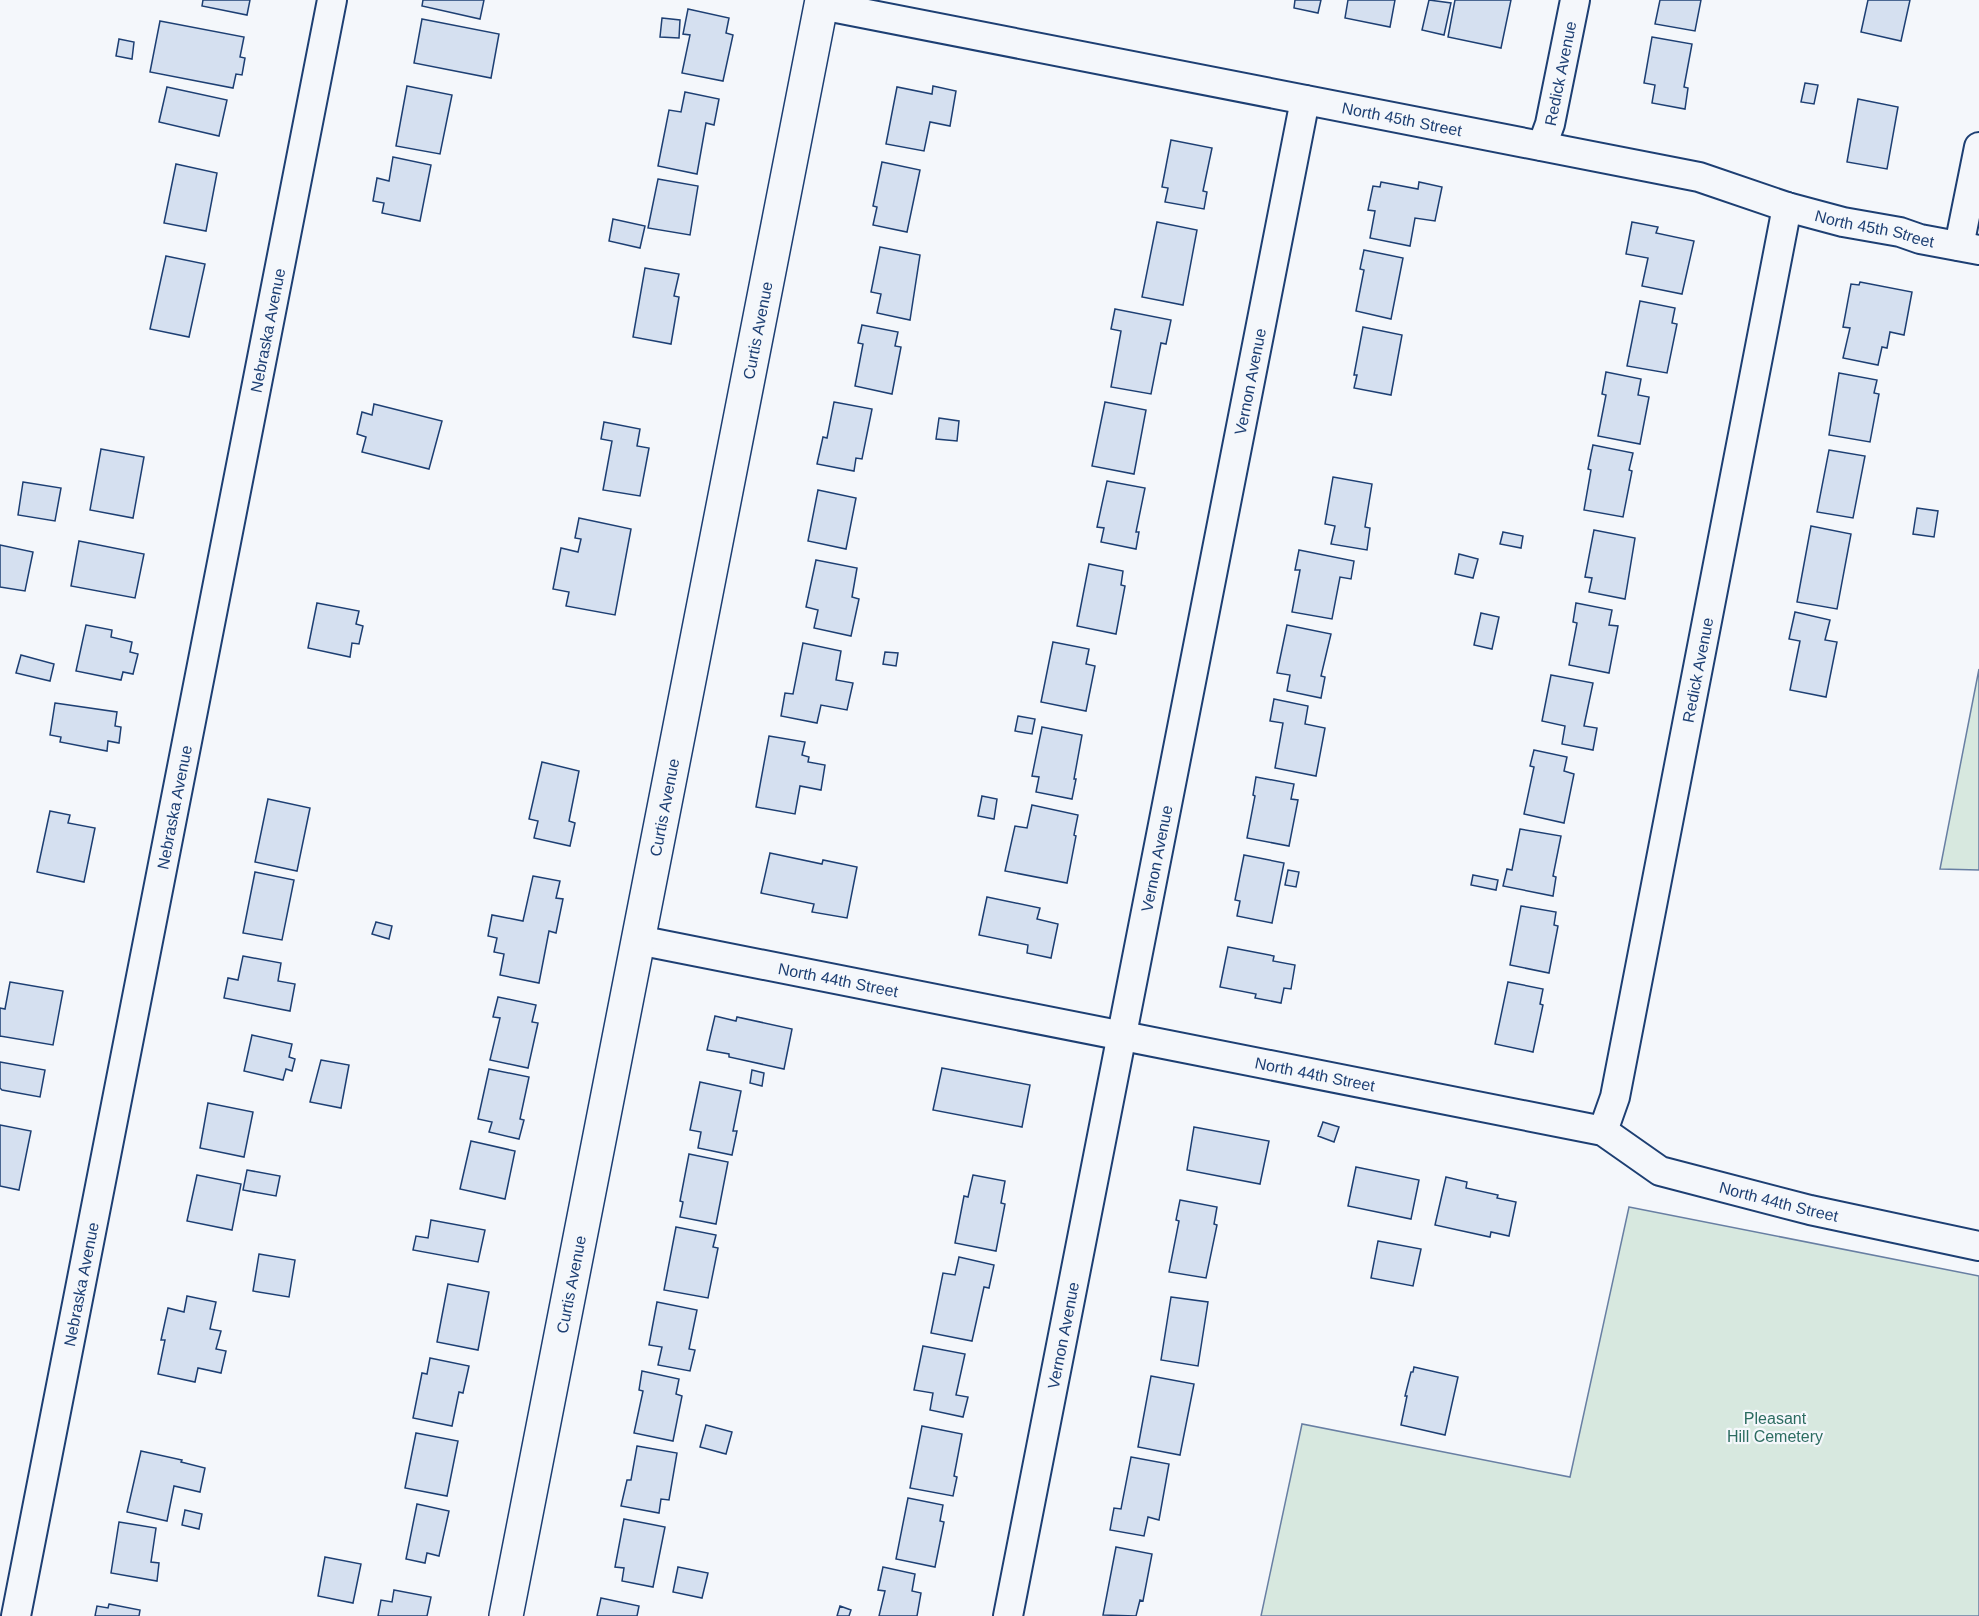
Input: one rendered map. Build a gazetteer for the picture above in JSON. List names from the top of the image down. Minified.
{"streets":{"street":["Redick Avenue","North 45th Street","Nebraska Avenue","Curtis Avenue","Vernon Avenue","North 44th Street"]},"crossings":[["Redick Avenue","North 45th Street"],["Redick Avenue","North 44th Street"],["North 45th Street","Curtis Avenue"],["North 45th Street","Vernon Avenue"],["Curtis Avenue","North 44th Street"],["Vernon Avenue","North 44th Street"]],"parks":["Pleasant Hill Cemetery"]}
